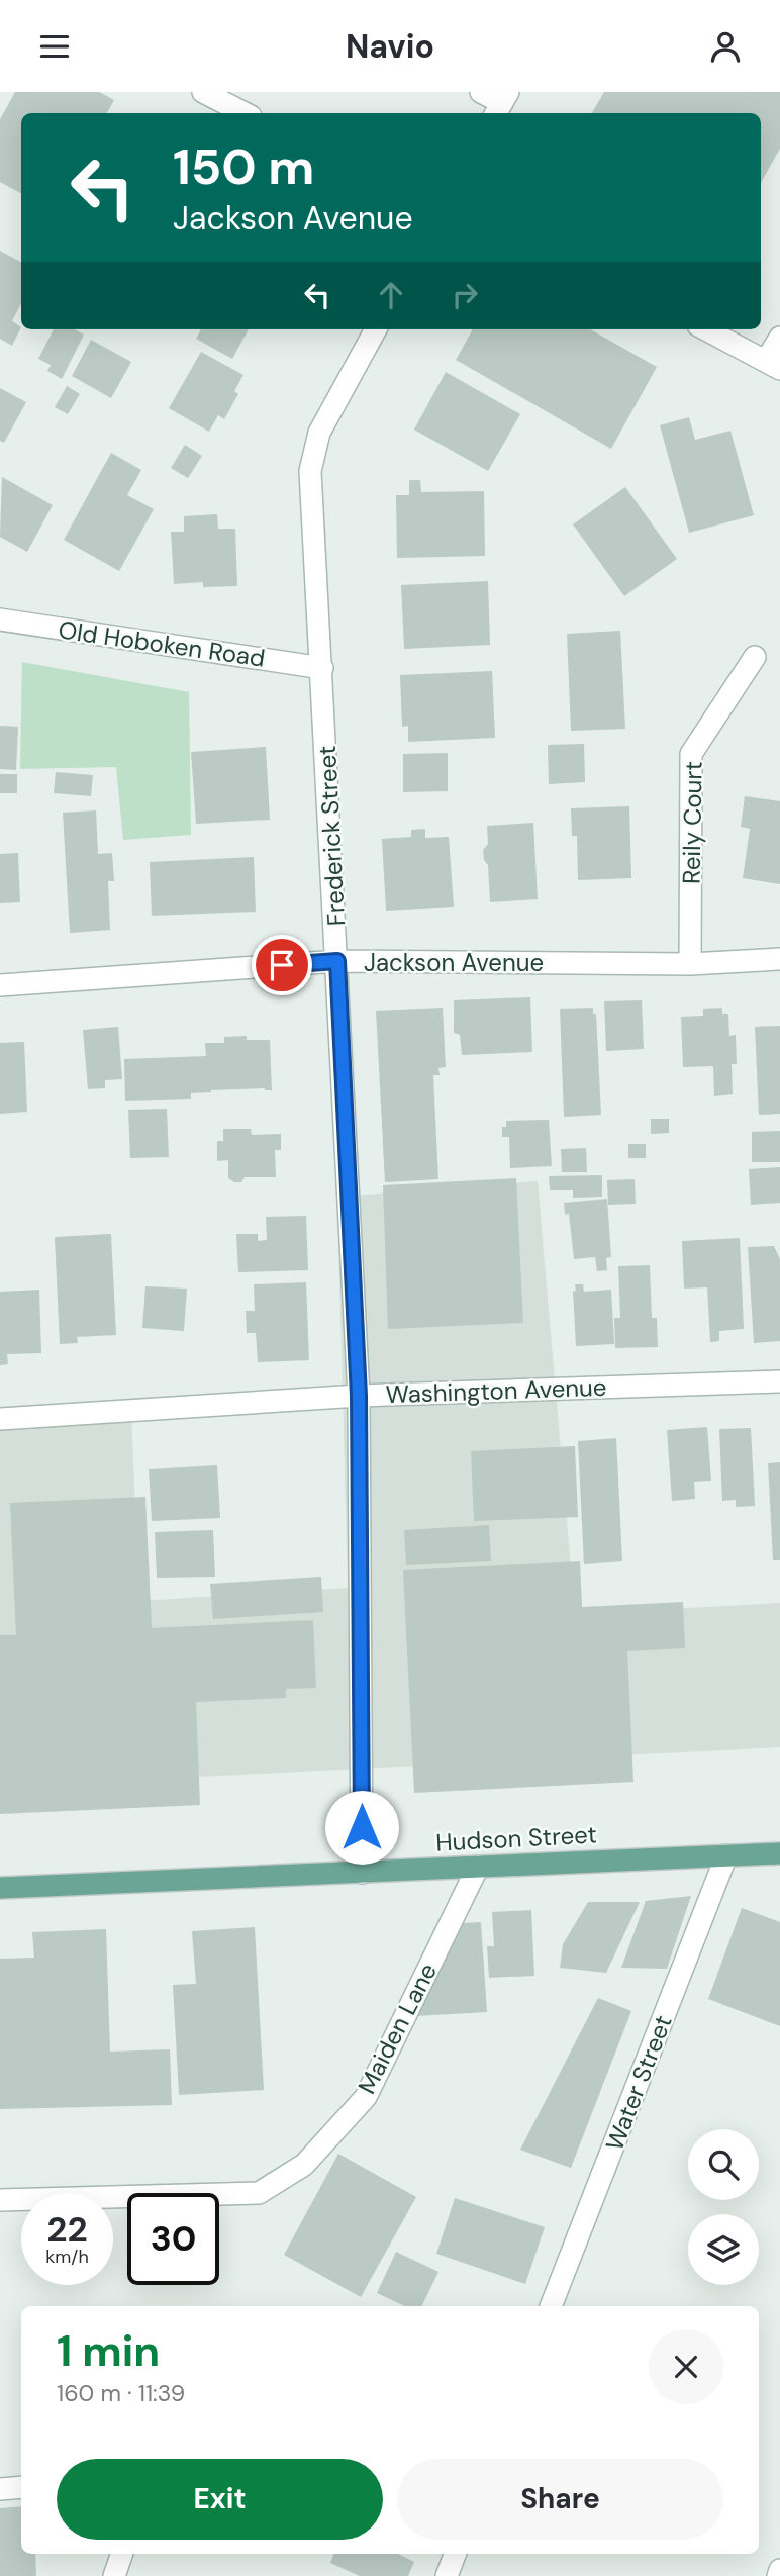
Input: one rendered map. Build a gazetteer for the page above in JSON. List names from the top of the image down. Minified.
{"streets":{"main road":["Hudson Street"],"street":["Old Hoboken Road","Reily Court","Frederick Street","Jackson Avenue","Washington Avenue","Maiden Lane","Water Street"]},"crossings":[["Old Hoboken Road","Frederick Street"],["Reily Court","Jackson Avenue"],["Frederick Street","Jackson Avenue"],["Frederick Street","Washington Avenue"],["Frederick Street","Hudson Street"],["Hudson Street","Maiden Lane"],["Hudson Street","Water Street"]],"page":{"header":"Navio","turn":["150 m","Jackson Avenue"],"speed":"22 km/h","limit":"30","heading":["1 min","160 m · 11:39"],"buttons":["Exit","Share"]}}
